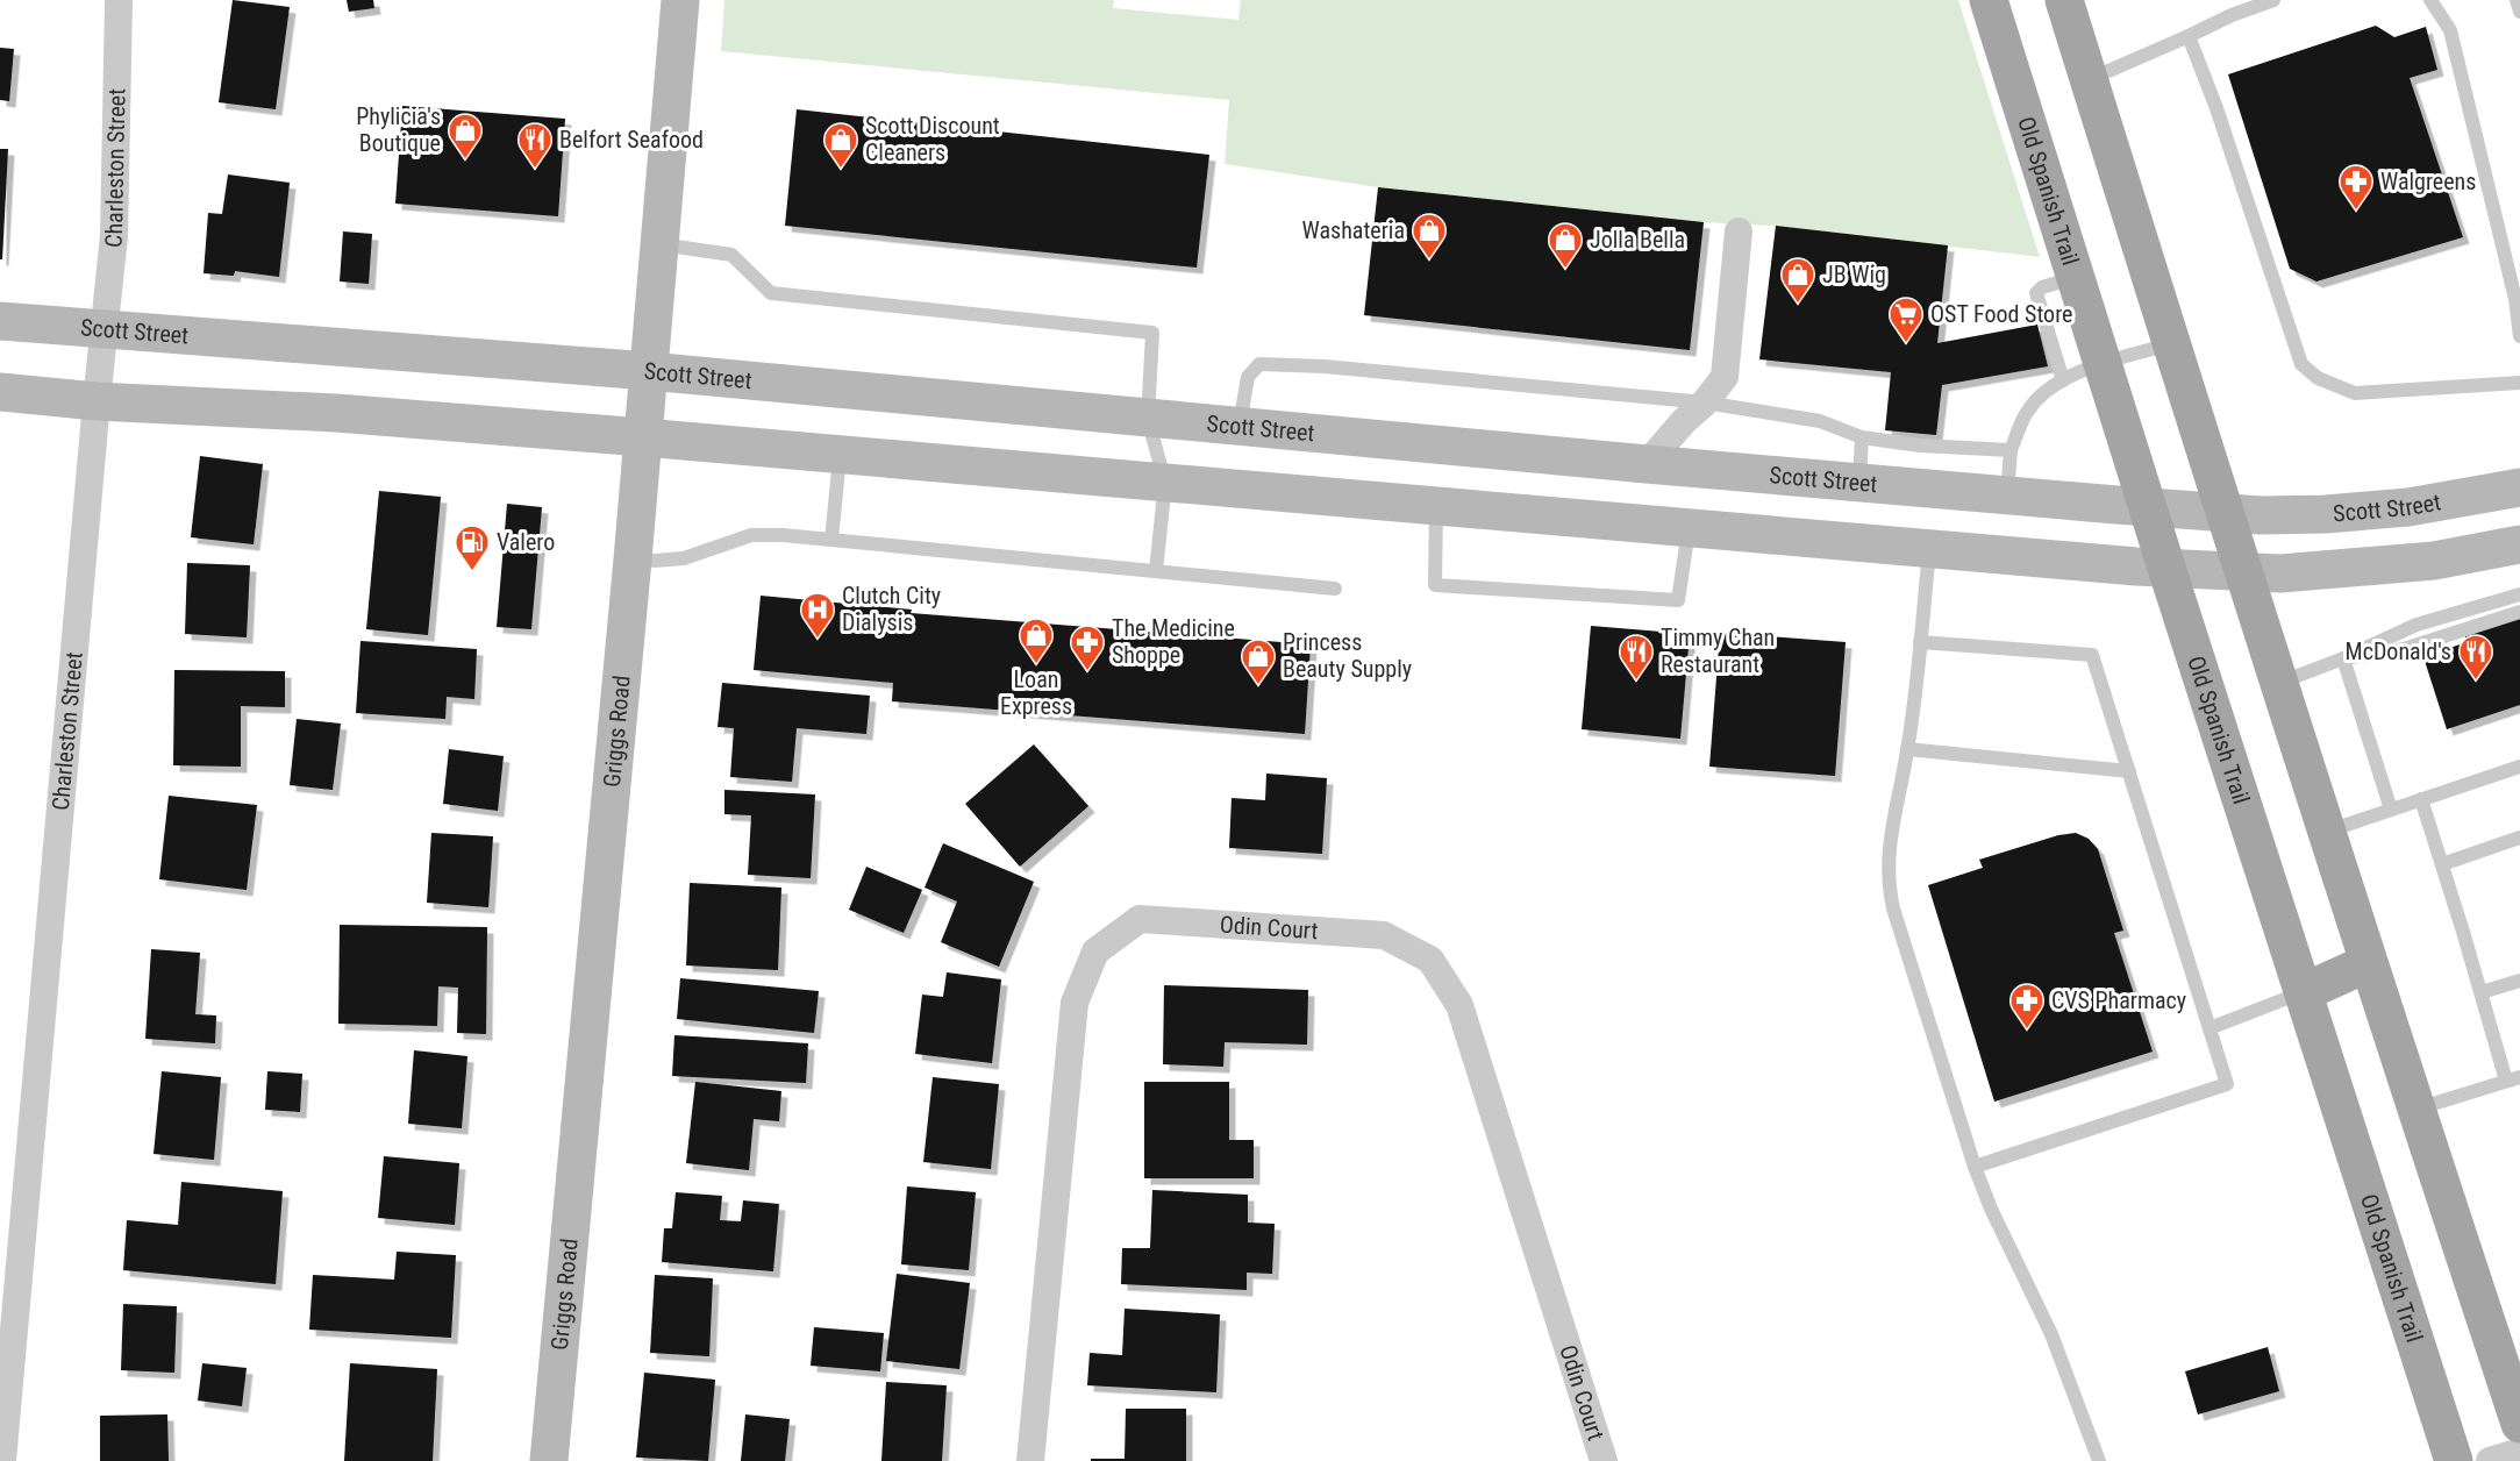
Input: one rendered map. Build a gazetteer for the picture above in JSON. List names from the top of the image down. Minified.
{"streets":{"main road":["Old Spanish Trail","Scott Street","Griggs Road"],"street":["Charleston Street","Odin Court"]},"crossings":[["Charleston Street","Scott Street"],["Old Spanish Trail","Scott Street"],["Scott Street","Griggs Road"]],"places":{"shop":["Phylicia's Boutique","Scott Discount Cleaners","Washateria","Jolla Bella","JB Wig","Loan Express","Princess Beauty Supply"],"restaurant":["Belfort Seafood","Timmy Chan Restaurant","McDonald's"],"pharmacy":["Walgreens","The Medicine Shoppe","CVS Pharmacy"],"supermarket":["OST Food Store"],"fuel station":["Valero"],"hospital":["Clutch City Dialysis"]}}
